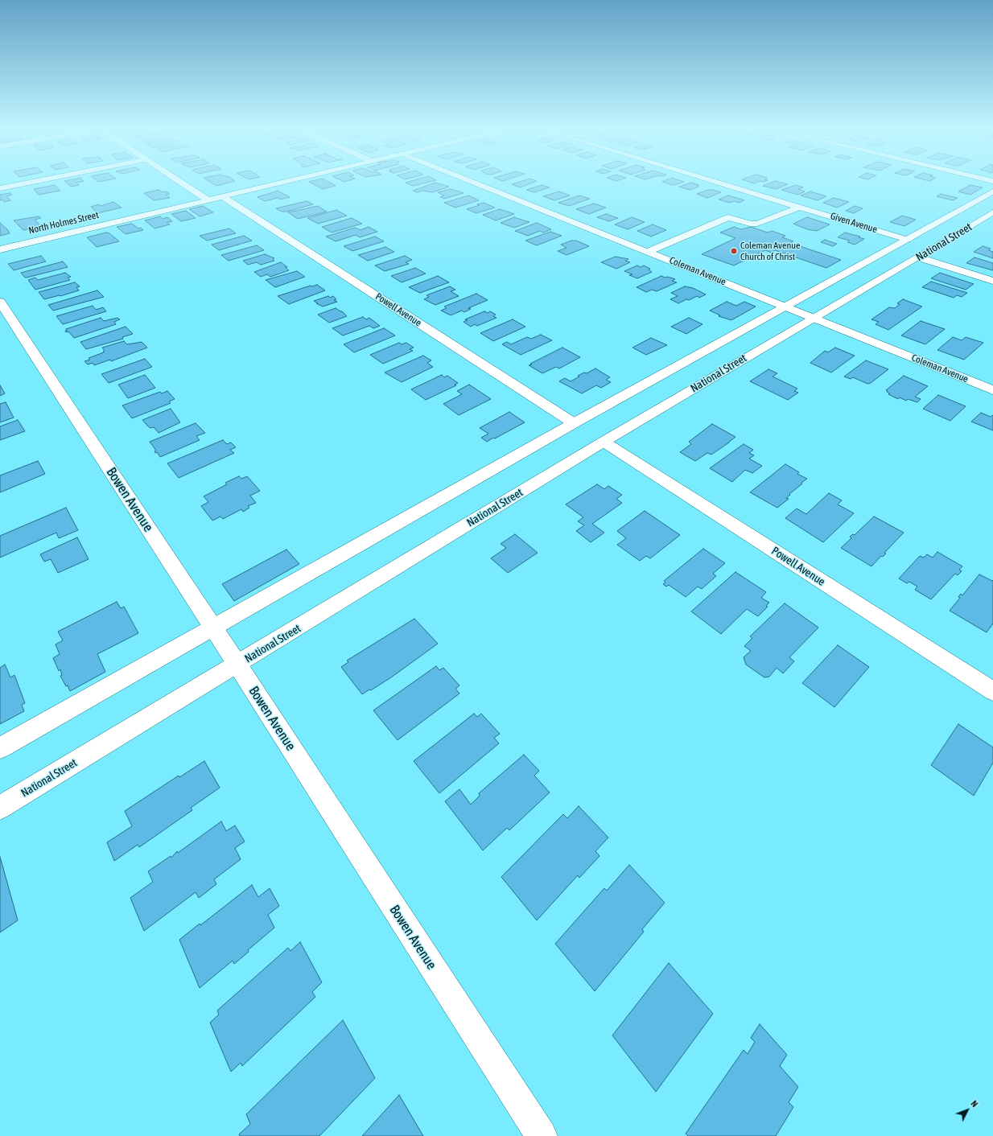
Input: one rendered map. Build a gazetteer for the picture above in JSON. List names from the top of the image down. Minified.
{"streets":{"street":["North Holmes Street","Given Avenue","National Street","Coleman Avenue","Powell Avenue","Bowen Avenue"]},"crossings":[["North Holmes Street","Powell Avenue"],["Given Avenue","National Street"],["National Street","Coleman Avenue"],["National Street","Powell Avenue"],["National Street","Bowen Avenue"]],"places":["Coleman Avenue Church of Christ"],"north":"top right"}
